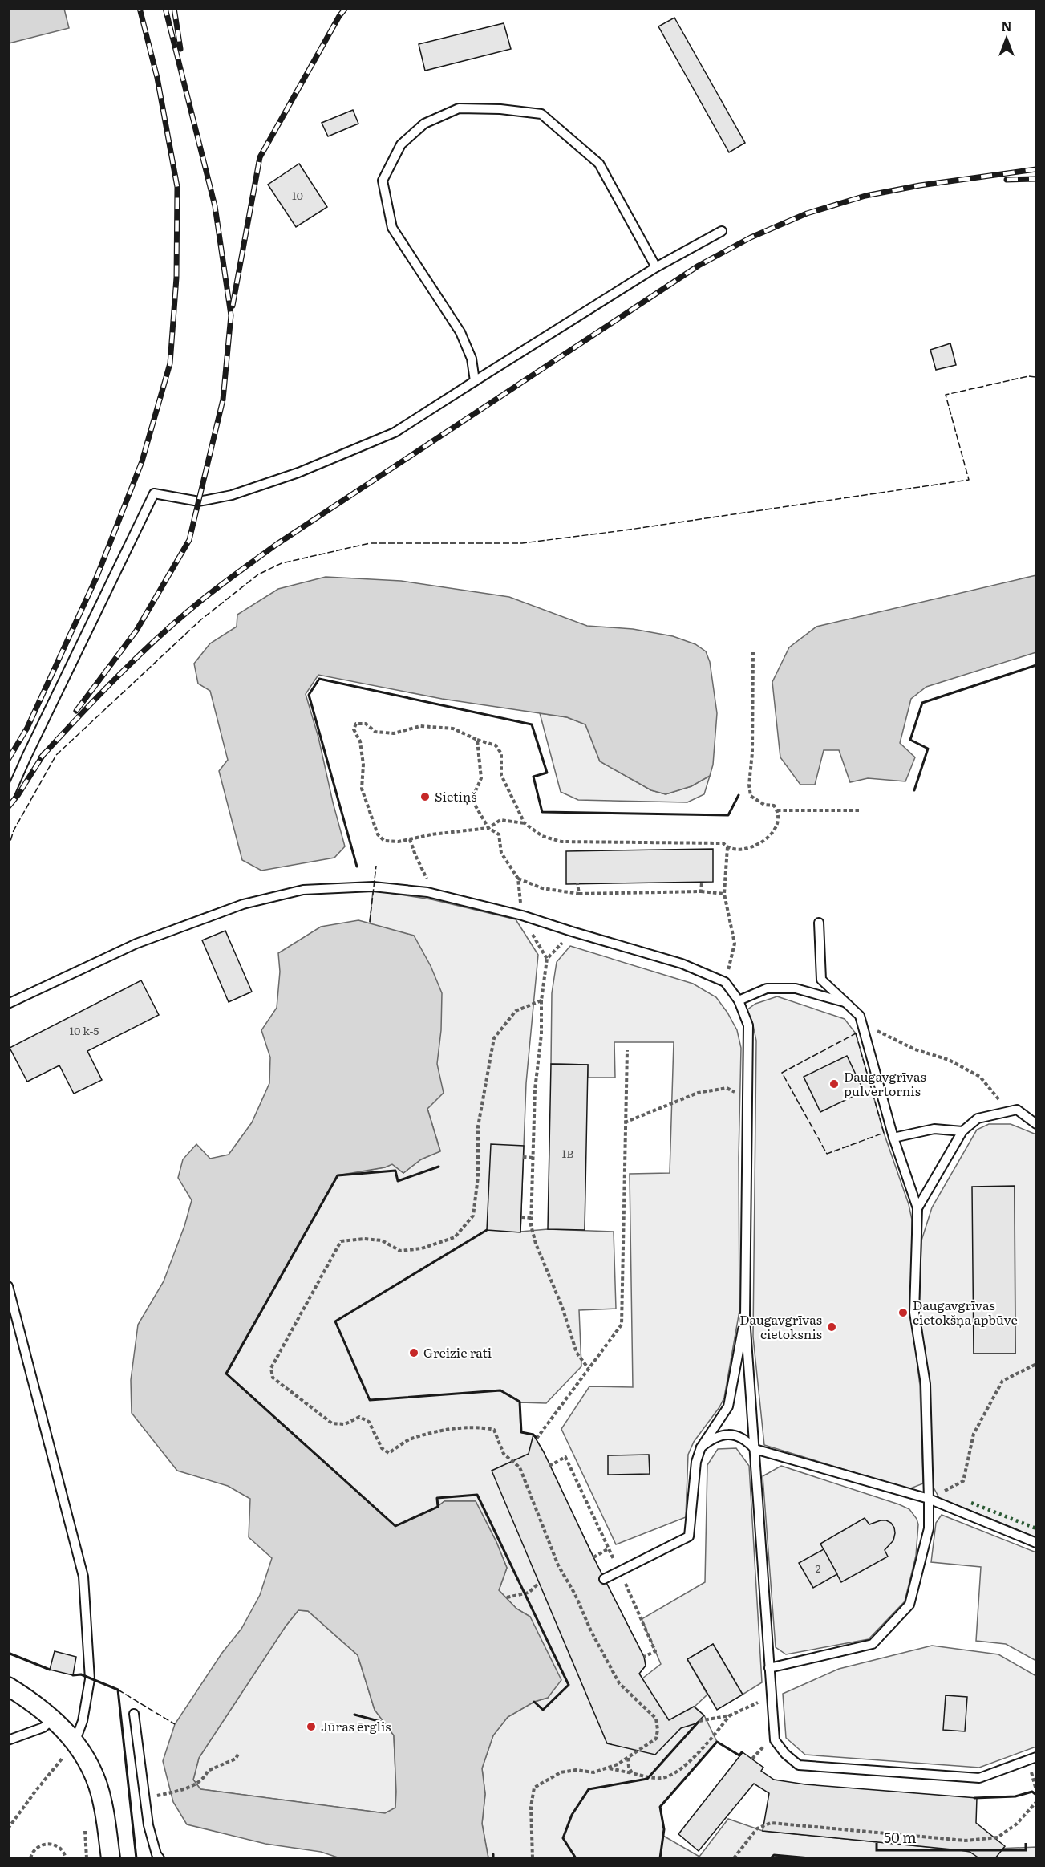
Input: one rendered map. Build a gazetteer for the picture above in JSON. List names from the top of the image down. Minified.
{"places":["Sietiņš","Daugavgrīvas pulvertornis","Daugavgrīvas cietokšņa apbūve","Daugavgrīvas cietoksnis","Greizie rati","Jūras ērglis"],"house_numbers":["10","10 k-5","1B","2"],"scale_bar":"50 m","north":"top"}
